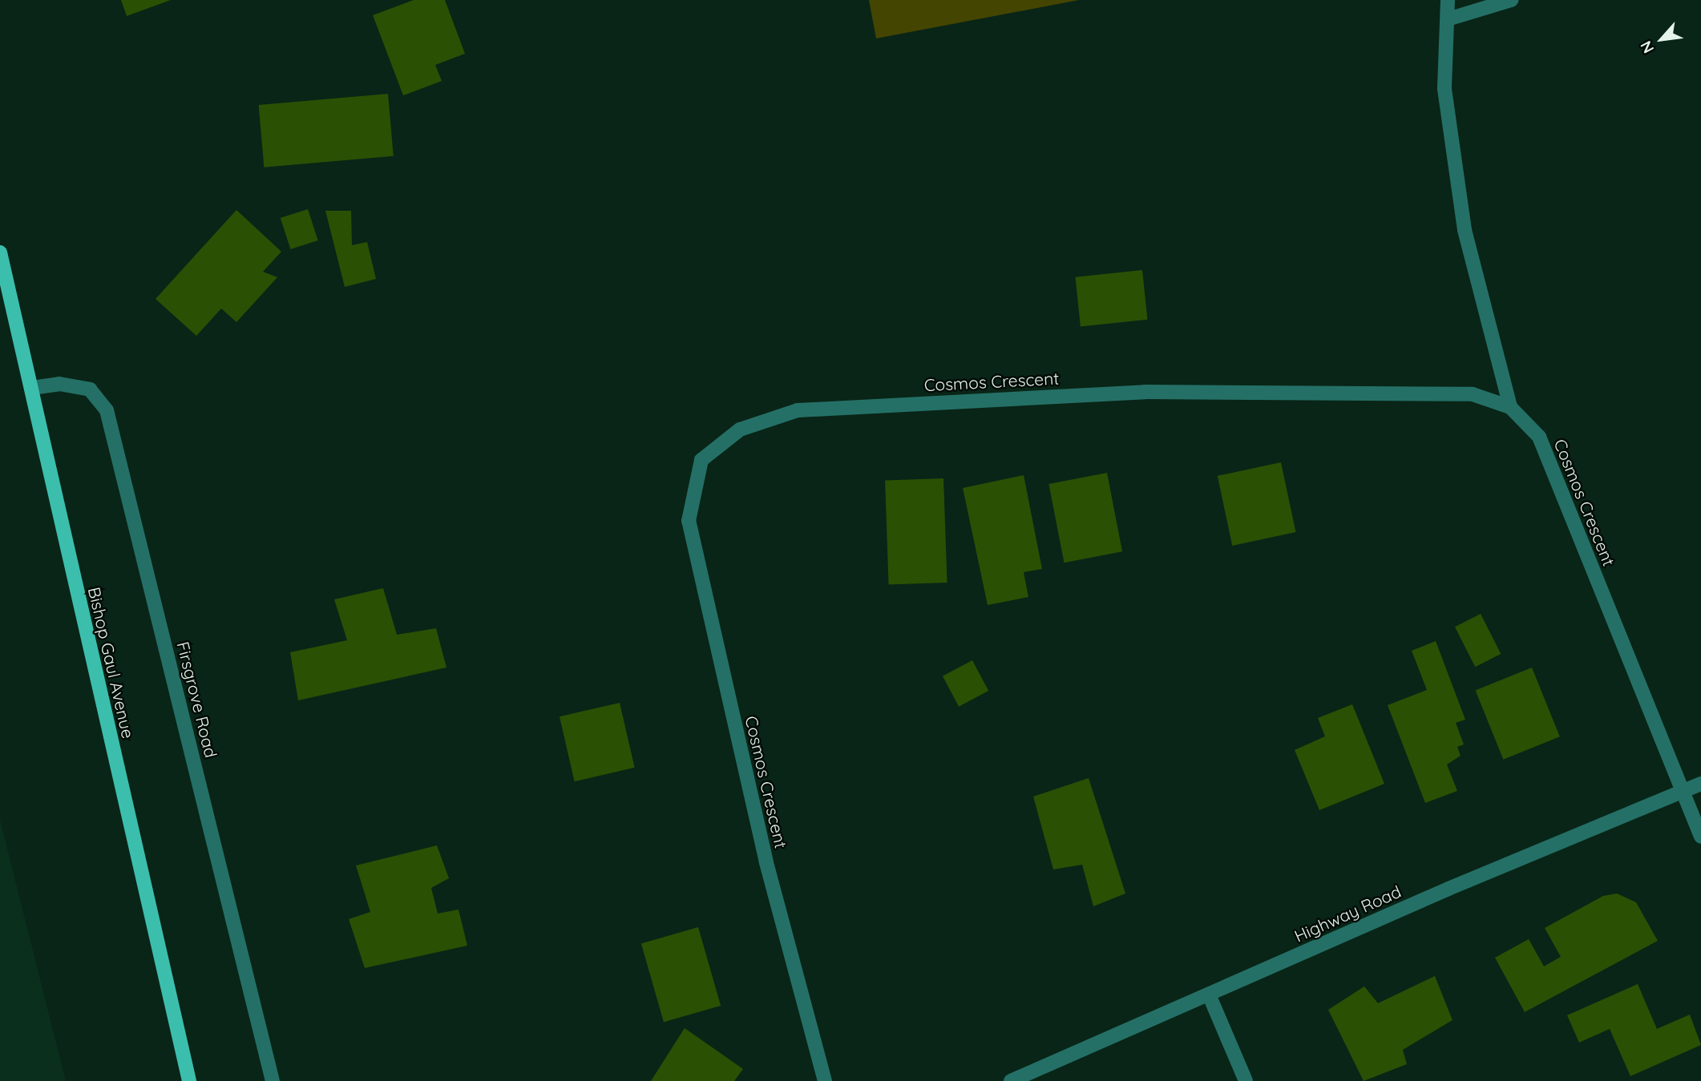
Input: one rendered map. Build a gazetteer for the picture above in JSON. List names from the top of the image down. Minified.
{"streets":{"main road":["Bishop Gaul Avenue"],"street":["Cosmos Crescent","Firsgrove Road","Highway Road"]},"crossings":[["Cosmos Crescent","Highway Road"],["Bishop Gaul Avenue","Firsgrove Road"]],"north":"bottom left"}
